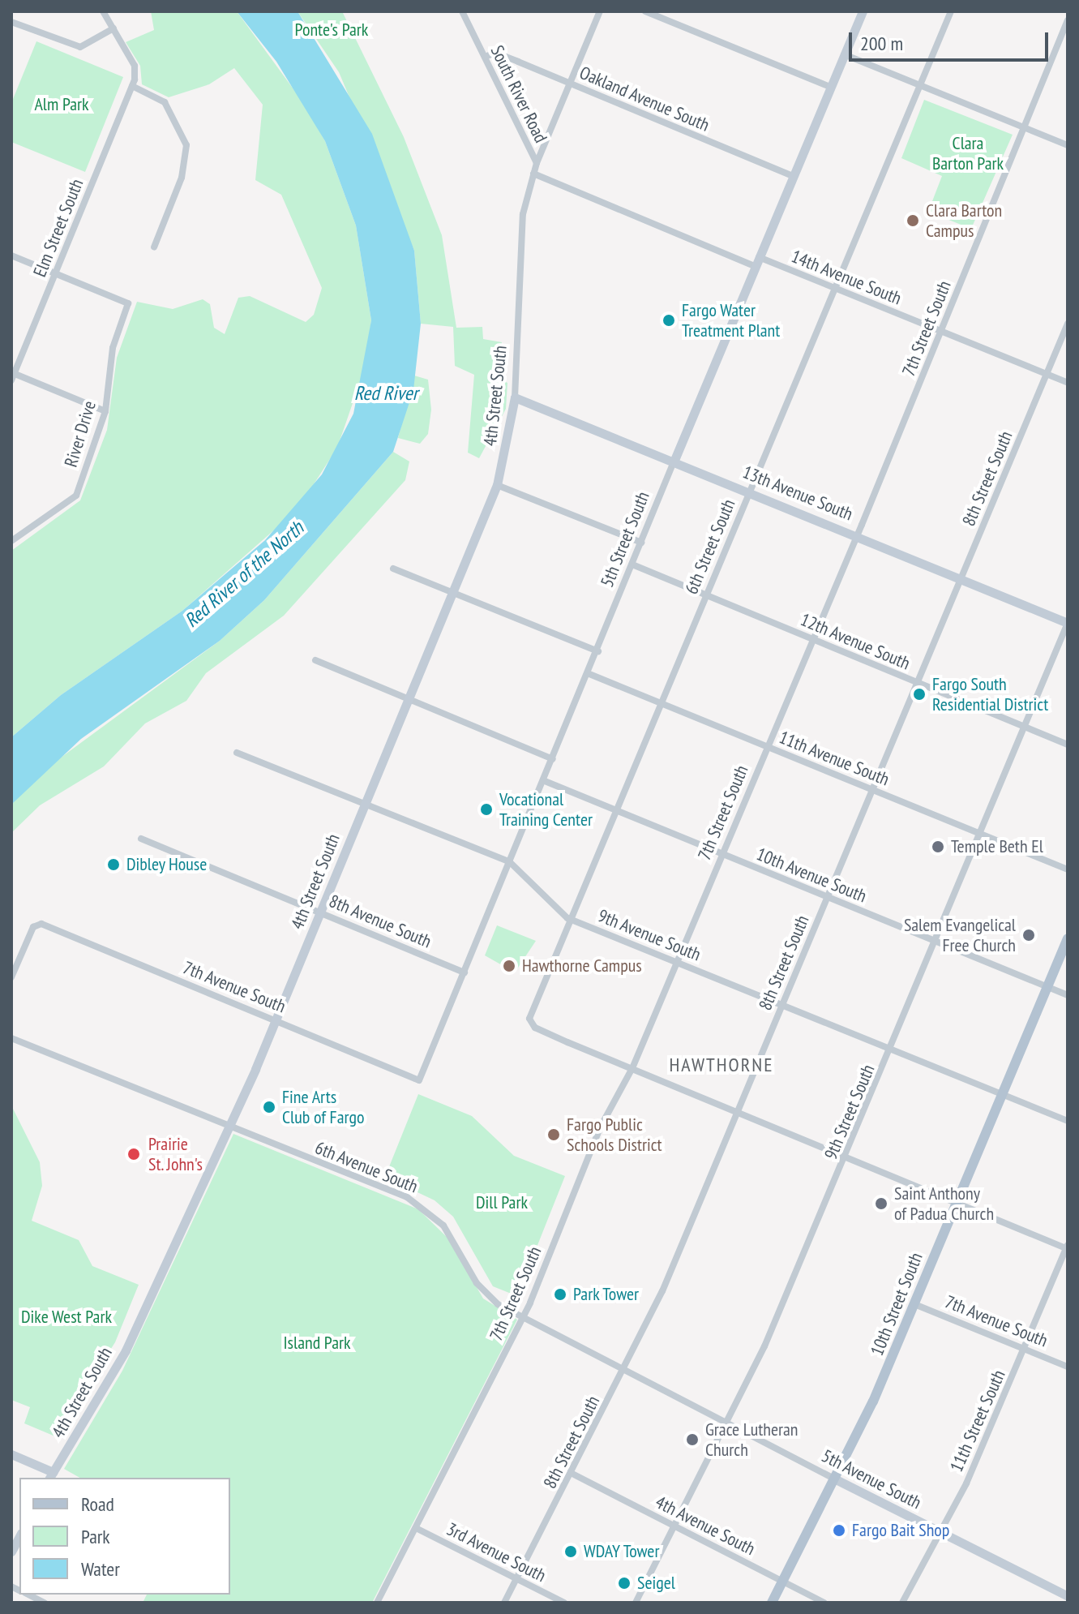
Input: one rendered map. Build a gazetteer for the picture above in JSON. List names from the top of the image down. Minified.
{"streets":{"main road":["10th Street South"],"street":["South River Road","Oakland Avenue South","Elm Street South","14th Avenue South","7th Street South","4th Street South","River Drive","8th Street South","13th Avenue South","5th Street South","6th Street South","12th Avenue South","11th Avenue South","10th Avenue South","8th Avenue South","9th Avenue South","7th Avenue South","9th Street South","6th Avenue South","11th Street South","5th Avenue South","4th Avenue South","3rd Avenue South"]},"crossings":[["South River Road","Oakland Avenue South"],["South River Road","14th Avenue South"],["South River Road","4th Street South"],["Oakland Avenue South","5th Street South"],["Elm Street South","River Drive"],["14th Avenue South","7th Street South"],["14th Avenue South","8th Street South"],["14th Avenue South","5th Street South"],["14th Avenue South","6th Street South"],["7th Street South","13th Avenue South"],["7th Street South","6th Street South"],["7th Street South","12th Avenue South"],["7th Street South","11th Avenue South"],["7th Street South","10th Avenue South"],["7th Street South","9th Avenue South"],["7th Street South","6th Avenue South"],["7th Street South","5th Avenue South"],["7th Street South","3rd Avenue South"],["4th Street South","13th Avenue South"],["4th Street South","8th Avenue South"],["4th Street South","9th Avenue South"],["4th Street South","7th Avenue South"],["4th Street South","6th Avenue South"],["8th Street South","13th Avenue South"],["8th Street South","12th Avenue South"],["8th Street South","11th Avenue South"],["8th Street South","10th Avenue South"],["8th Street South","9th Avenue South"],["8th Street South","5th Avenue South"],["8th Street South","4th Avenue South"],["8th Street South","3rd Avenue South"],["13th Avenue South","5th Street South"],["13th Avenue South","6th Street South"],["13th Avenue South","9th Street South"],["5th Street South","12th Avenue South"],["5th Street South","11th Avenue South"],["5th Street South","10th Avenue South"],["5th Street South","8th Avenue South"],["5th Street South","9th Avenue South"],["5th Street South","7th Avenue South"],["6th Street South","12th Avenue South"],["6th Street South","11th Avenue South"],["6th Street South","10th Avenue South"],["6th Street South","9th Avenue South"],["12th Avenue South","9th Street South"],["11th Avenue South","9th Street South"],["10th Avenue South","9th Street South"],["10th Avenue South","10th Street South"],["9th Avenue South","9th Street South"],["9th Avenue South","10th Street South"],["7th Avenue South","10th Street South"],["7th Avenue South","11th Street South"],["9th Street South","5th Avenue South"],["9th Street South","4th Avenue South"],["6th Avenue South","5th Avenue South"],["10th Street South","5th Avenue South"],["10th Street South","4th Avenue South"],["11th Street South","5th Avenue South"]],"districts":["HAWTHORNE"],"water":["Red River","Red River of the North"],"parks":["Ponte's Park","Alm Park","Clara Barton Park","Dill Park","Dike West Park","Island Park"],"places":["Clara Barton Campus","Fargo Water Treatment Plant","Fargo South Residential District","Vocational Training Center","Temple Beth El","Dibley House","Salem Evangelical Free Church","Hawthorne Campus","Fine Arts Club of Fargo","Fargo Public Schools District","Prairie St. John's","Saint Anthony of Padua Church","Park Tower","Grace Lutheran Church","Fargo Bait Shop","WDAY Tower","Seigel"],"legend":["Road","Park","Water"],"scale_bar":"200 m"}
